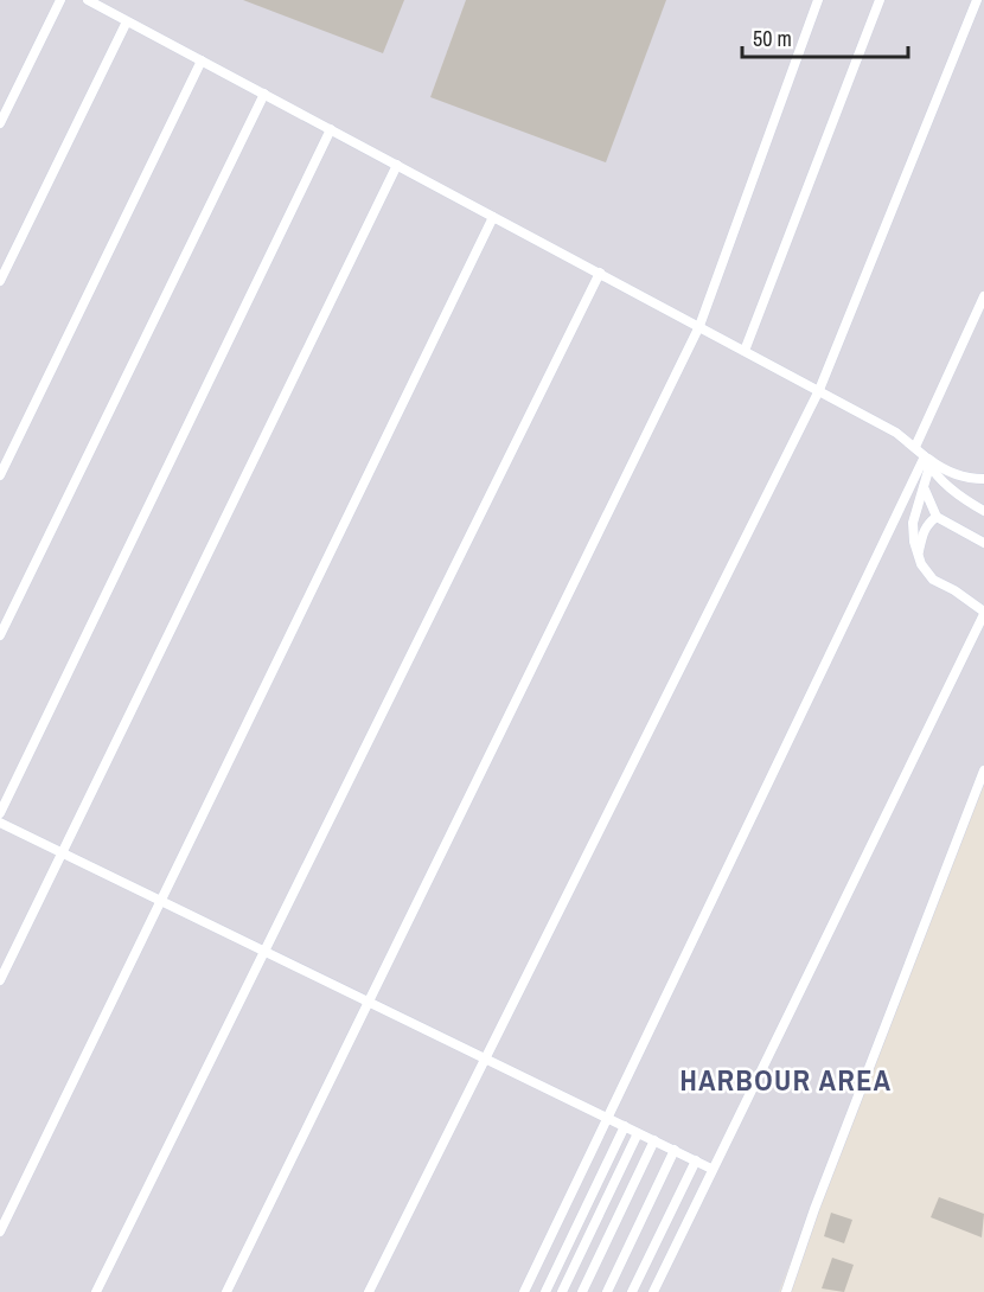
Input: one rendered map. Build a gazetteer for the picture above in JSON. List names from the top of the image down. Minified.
{"districts":["HARBOUR AREA"],"scale_bar":"50 m"}
